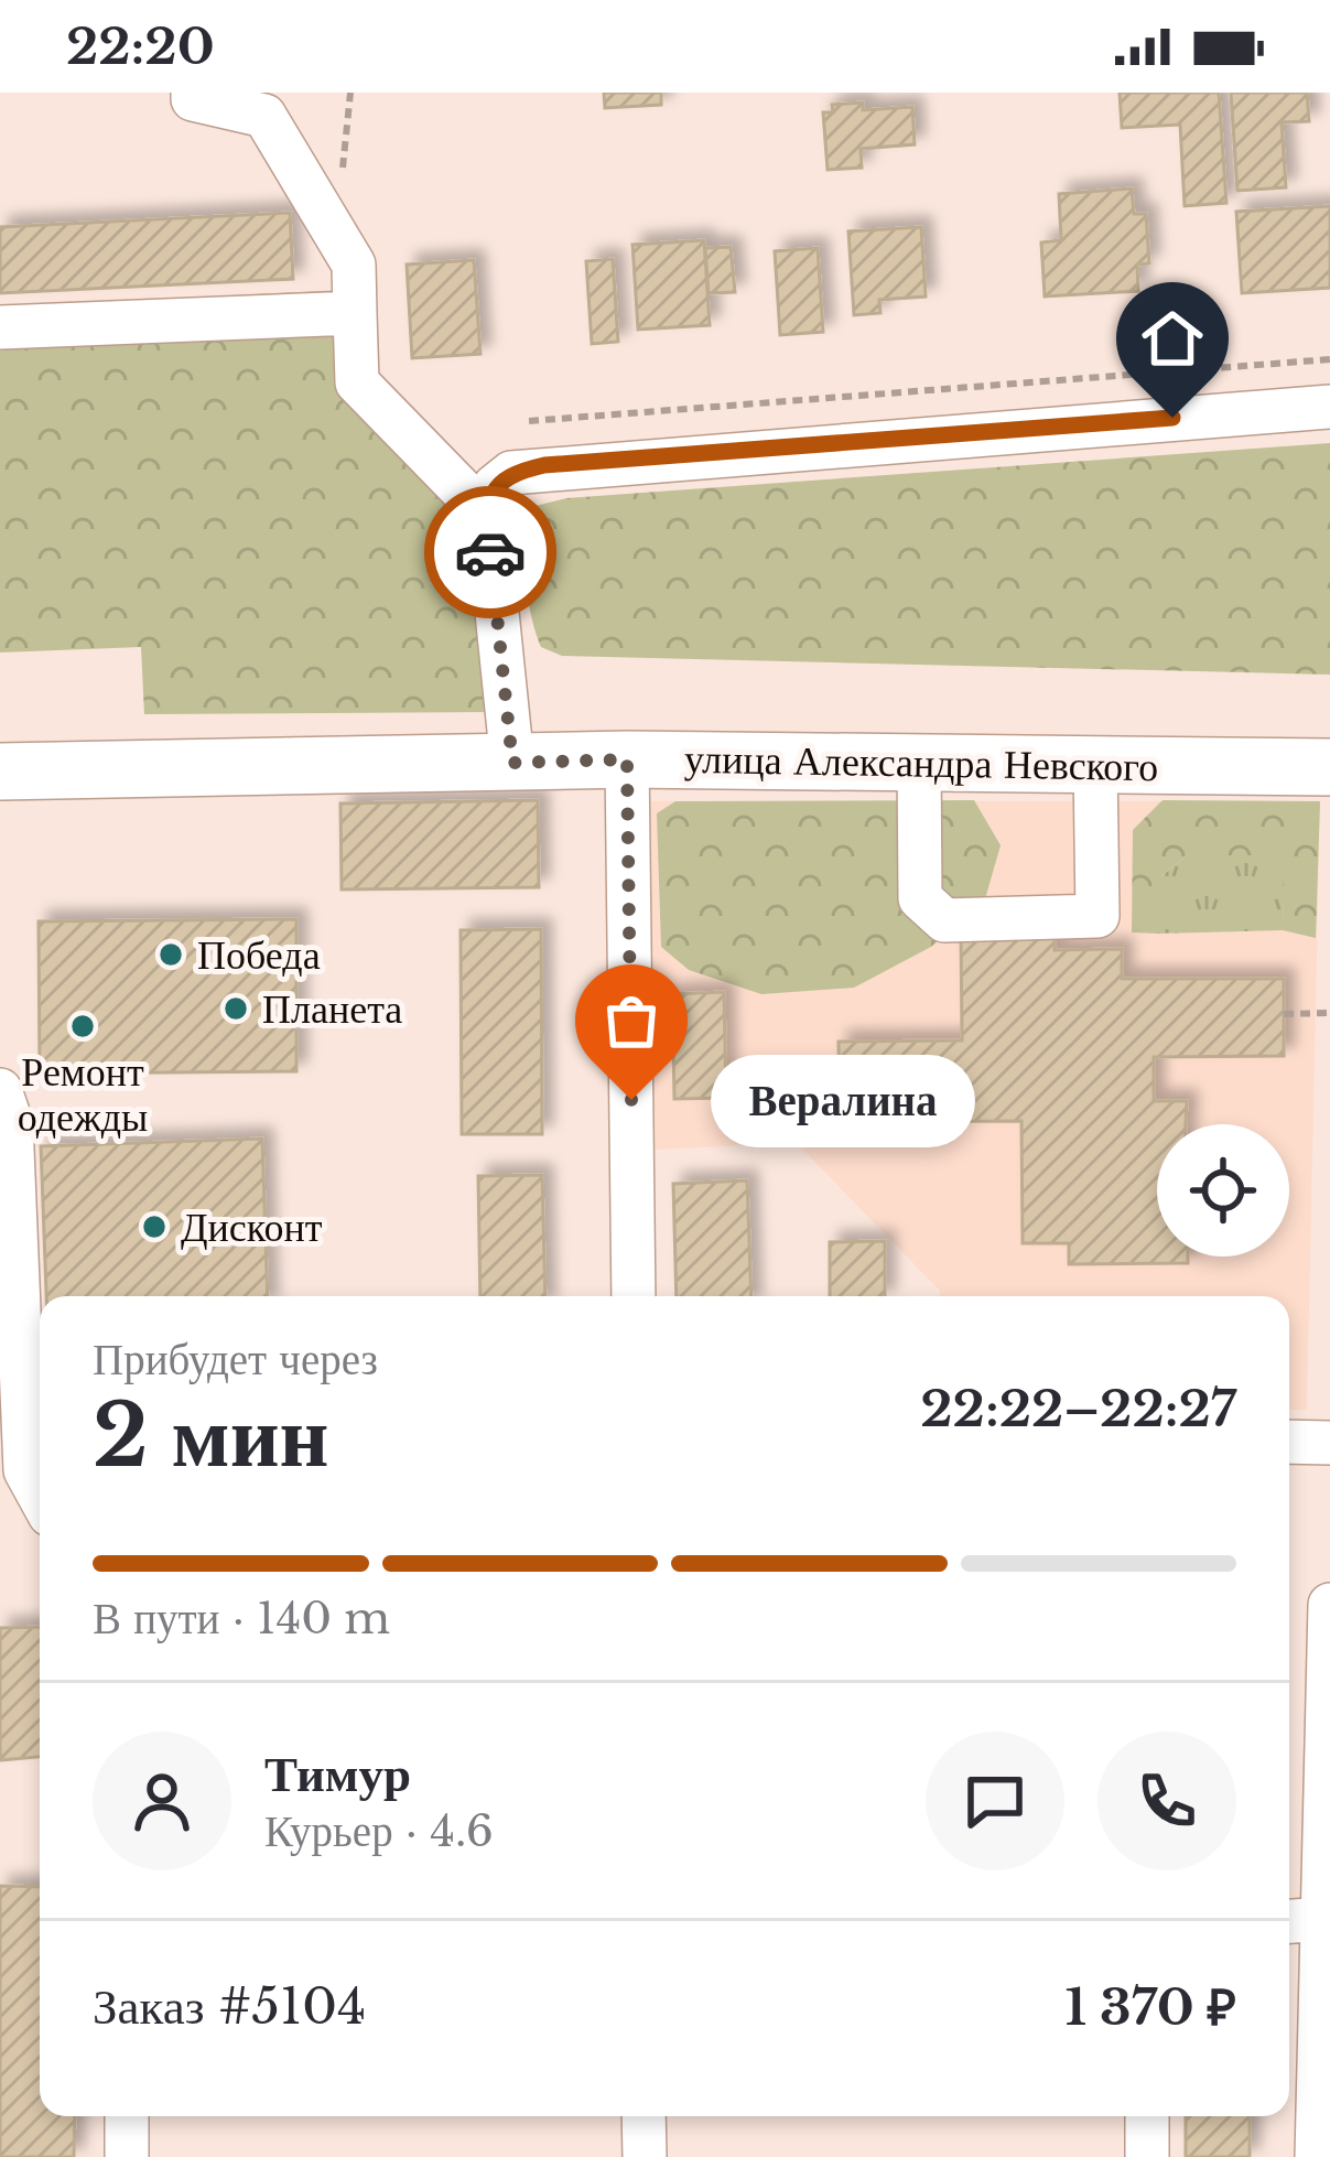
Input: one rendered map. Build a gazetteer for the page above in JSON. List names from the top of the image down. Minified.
{"streets":{"main road":["улица Александра Невского"]},"places":["Победа","Планета","Ремонт одежды","Вералина","Дисконт"],"page":{"status":"22:20","bubble":"Вералина","heading":["2 мин","Прибудет через","22:22–22:27"],"panel":["Тимур","Курьер · 4.6","Заказ #5104","1 370 ₽"],"bar":"В пути · 140 m"}}
